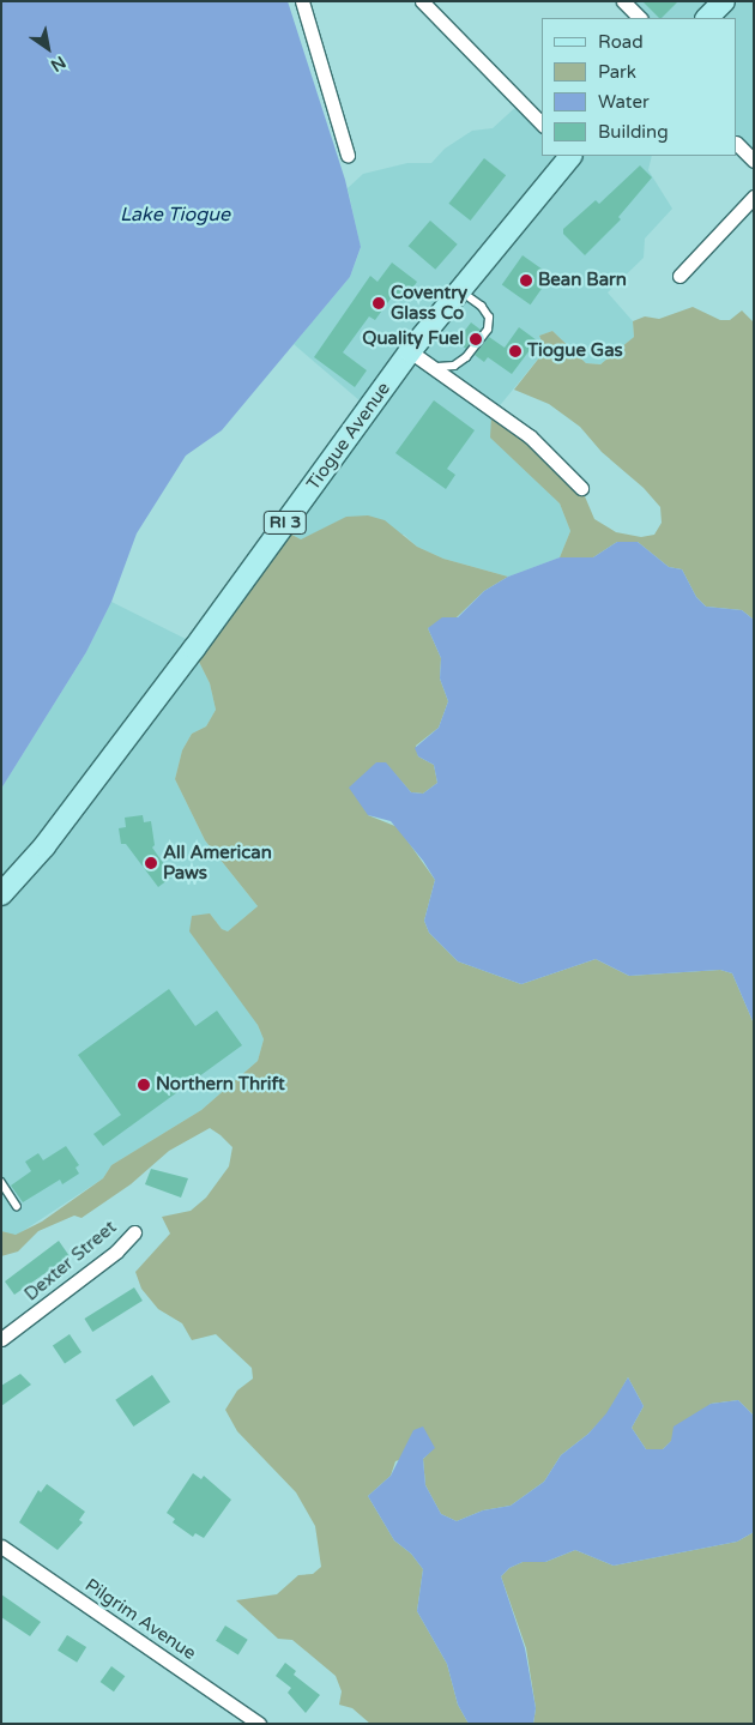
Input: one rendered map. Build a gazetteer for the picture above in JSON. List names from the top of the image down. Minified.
{"streets":{"main road":["Tiogue Avenue","RI 3"],"street":["Dexter Street","Pilgrim Avenue"]},"water":["Lake Tiogue"],"places":["Bean Barn","Coventry Glass Co","Quality Fuel","Tiogue Gas","All American Paws","Northern Thrift"],"legend":["Road","Park","Water","Building"],"north":"bottom right"}
